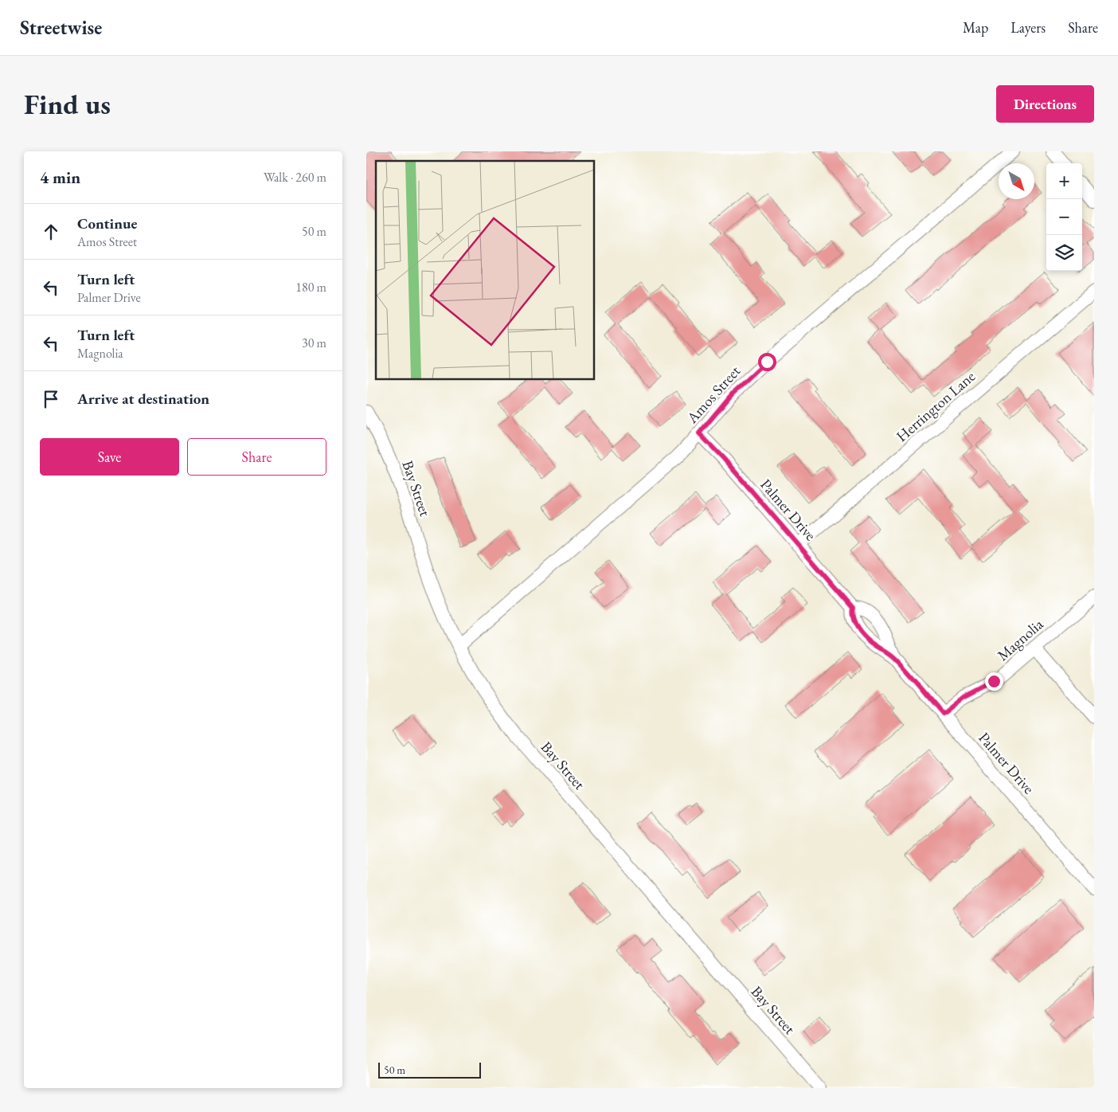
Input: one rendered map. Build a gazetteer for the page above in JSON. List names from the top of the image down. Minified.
{"streets":{"street":["Amos Street","Herrington Lane","Bay Street","Palmer Drive","Magnolia"]},"crossings":[["Amos Street","Bay Street"],["Amos Street","Palmer Drive"],["Herrington Lane","Palmer Drive"],["Palmer Drive","Magnolia"]],"scale_bar":"50 m","north":"bottom right","page":{"header":"Streetwise","nav":["Map","Layers","Share"],"buttons":["Directions",["Save","Share"]],"title":"Find us","heading":["4 min","Walk · 260 m"],"map_buttons":["+","−"],"list":[["Continue","Amos Street","50 m"],["Turn left","Palmer Drive","180 m"],["Turn left","Magnolia","30 m"],"Arrive at destination"],"scale":"50 m"}}
